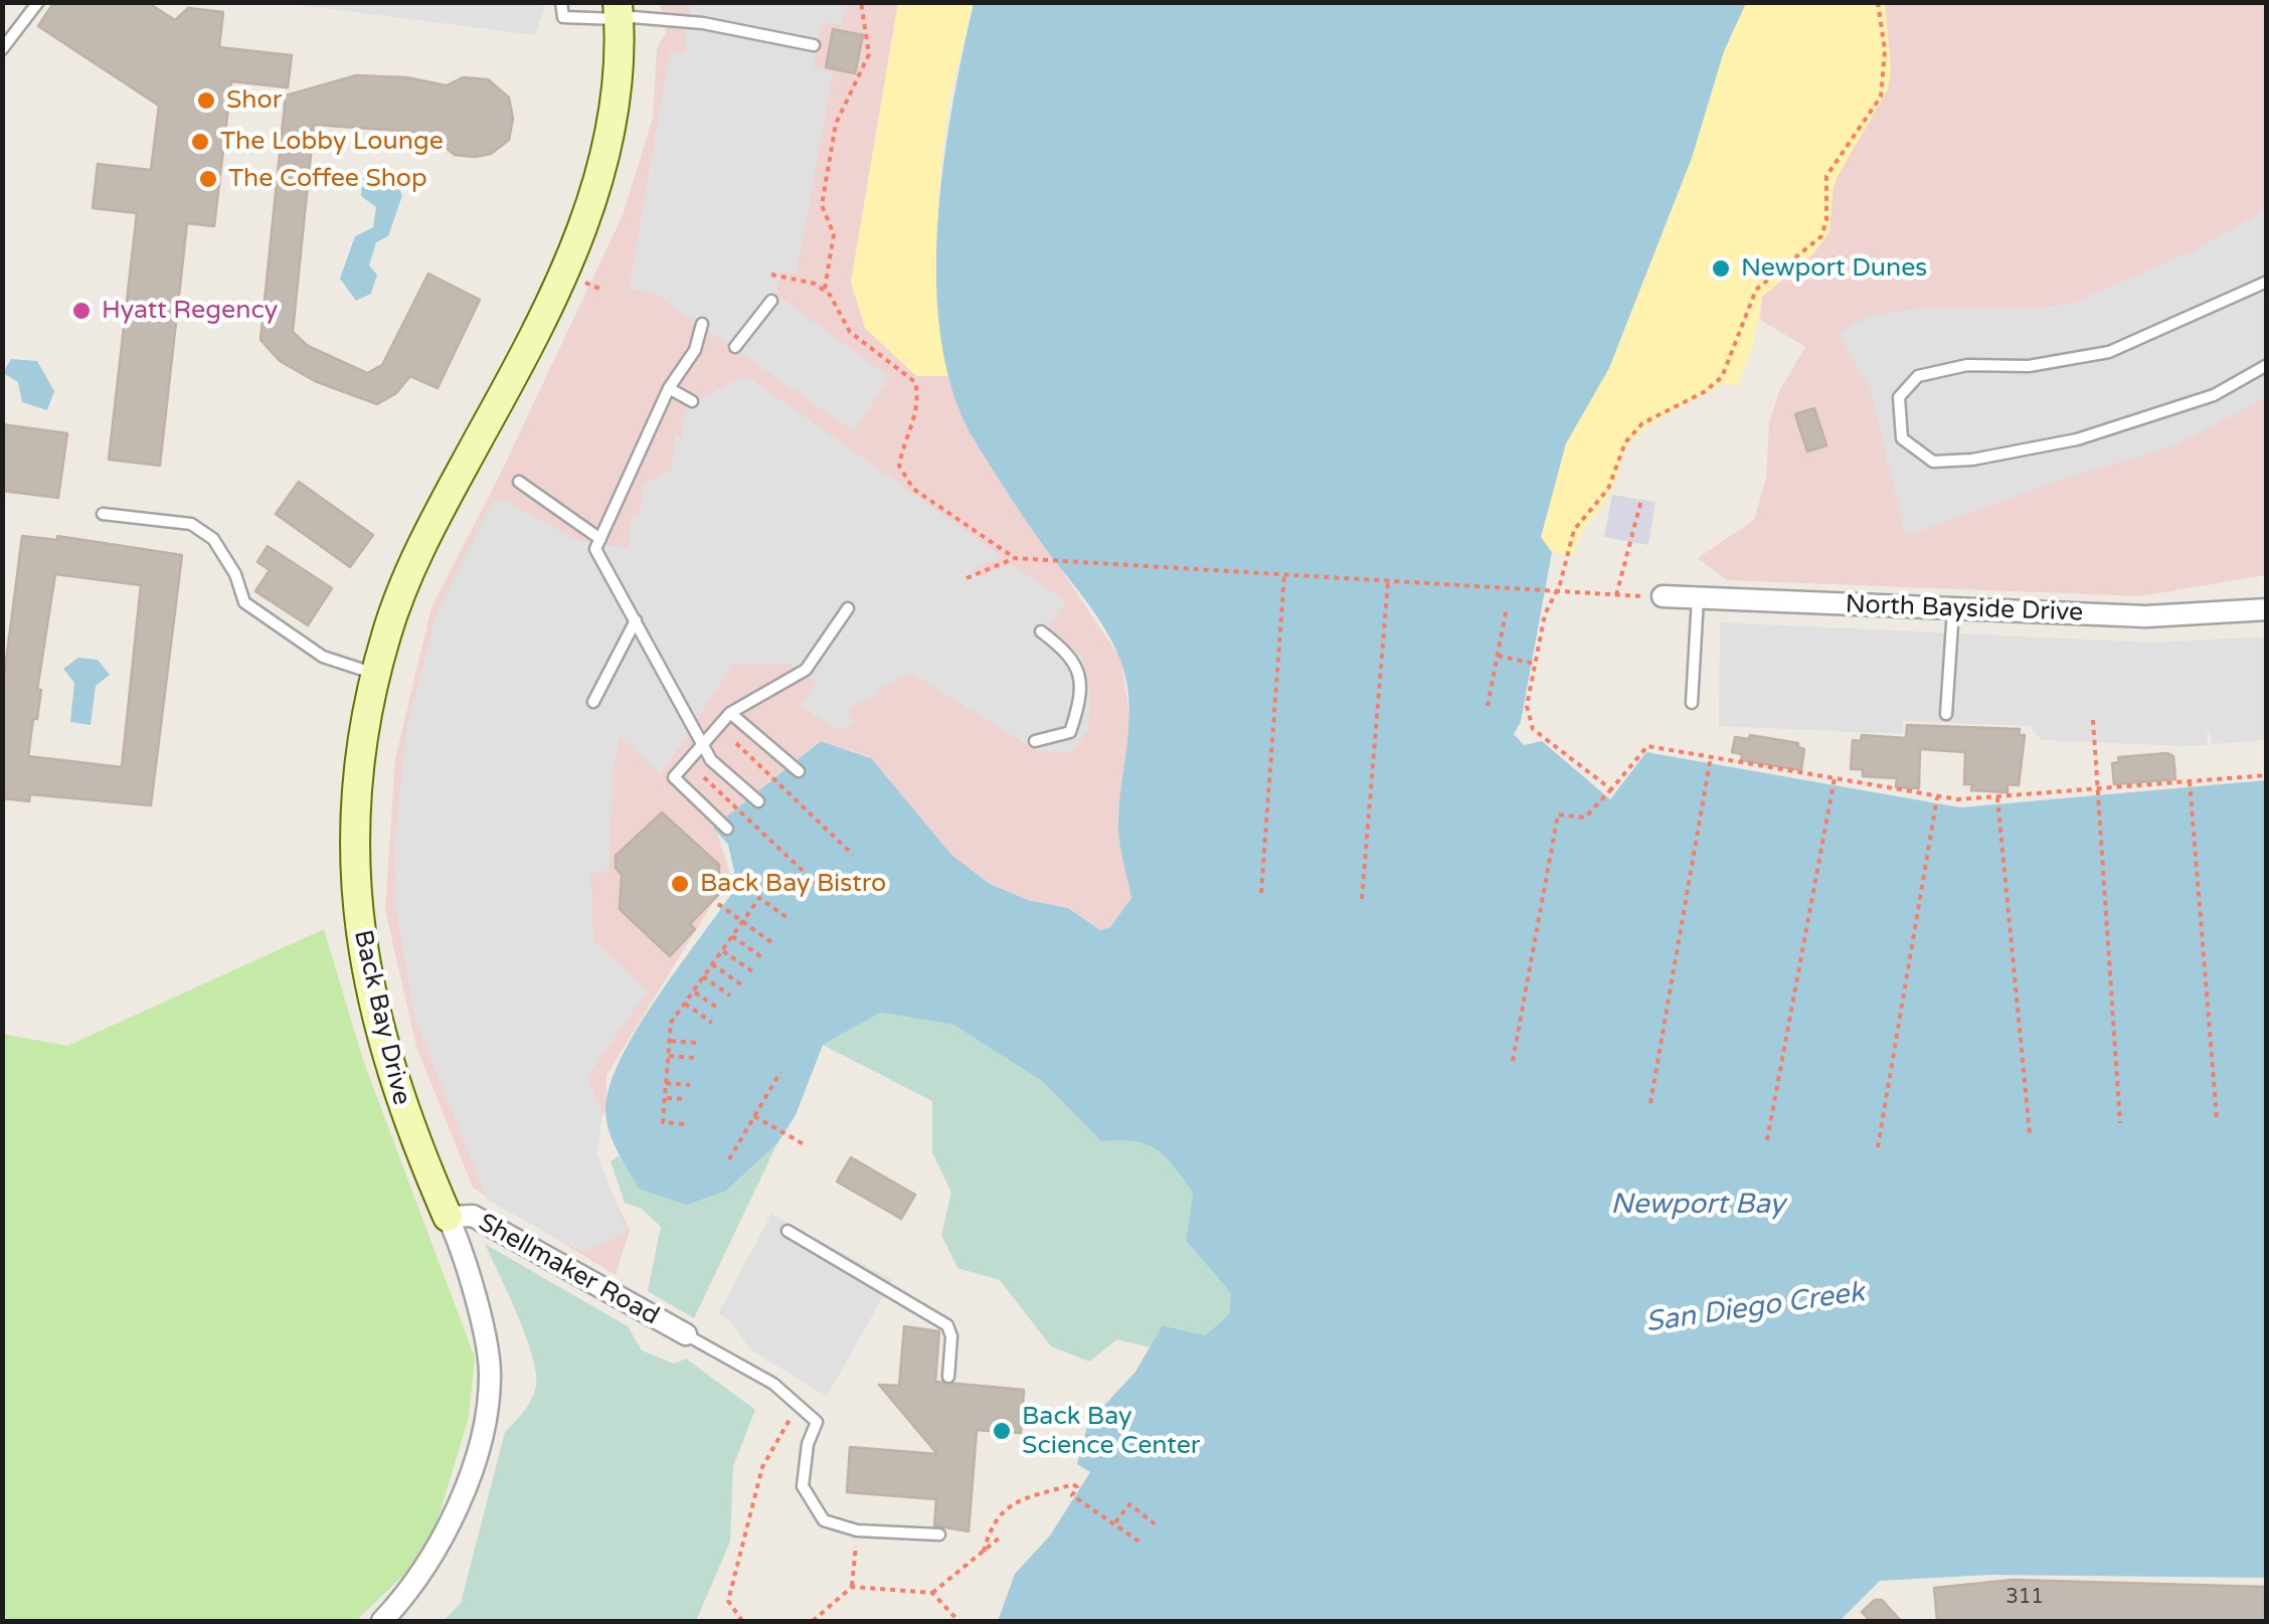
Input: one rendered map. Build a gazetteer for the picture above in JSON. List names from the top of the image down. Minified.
{"streets":{"street":["North Bayside Drive","Back Bay Drive","Shellmaker Road"]},"crossings":[["Back Bay Drive","Shellmaker Road"]],"water":["Newport Bay","San Diego Creek"],"places":["Shor","The Lobby Lounge","The Coffee Shop","Newport Dunes","Hyatt Regency","Back Bay Bistro","Back Bay Science Center"],"house_numbers":["311"]}
